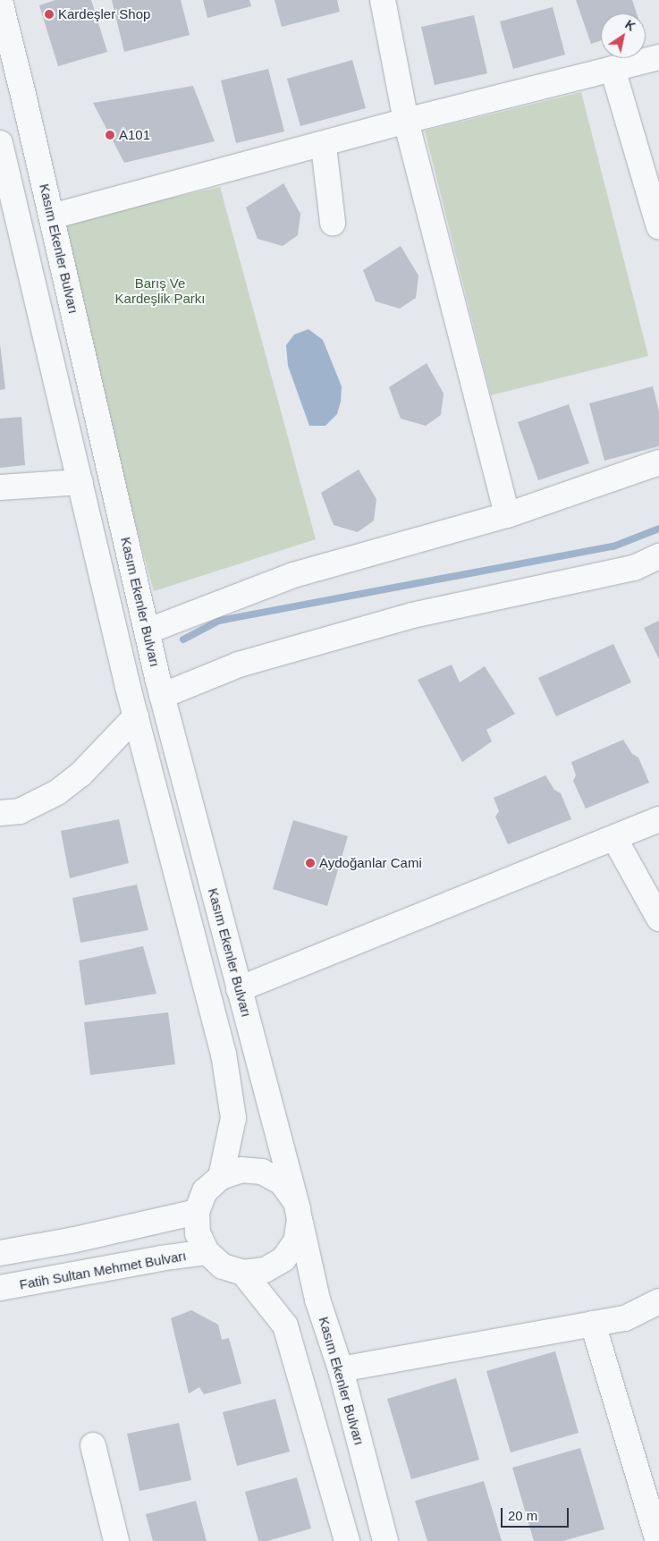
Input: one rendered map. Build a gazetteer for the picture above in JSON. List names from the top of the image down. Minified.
{"streets":{"street":["Kasım Ekenler Bulvarı","Fatih Sultan Mehmet Bulvarı"]},"crossings":[["Kasım Ekenler Bulvarı","Fatih Sultan Mehmet Bulvarı"]],"parks":["Barış Ve Kardeşlik Parkı"],"places":["Kardeşler Shop","A101","Aydoğanlar Cami"],"scale_bar":"20 m","north":"top right"}
